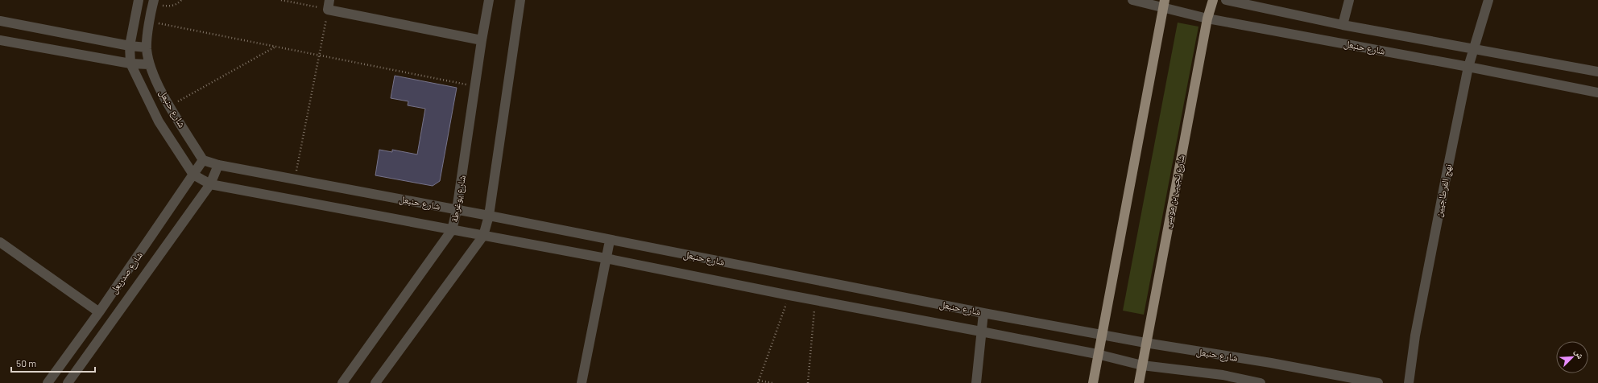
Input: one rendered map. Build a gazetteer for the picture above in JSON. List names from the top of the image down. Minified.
{"streets":{"main road":["شارع نجيب بن موسى"],"street":["شارع حنبعل","نهج القرطاجيين","شارع يوغرطة","شارع صدربعل"]},"crossings":[["شارع حنبعل","نهج القرطاجيين"],["شارع حنبعل","شارع نجيب بن موسى"],["شارع حنبعل","شارع يوغرطة"],["شارع حنبعل","شارع صدربعل"]],"scale_bar":"50 m","north":"top right"}
